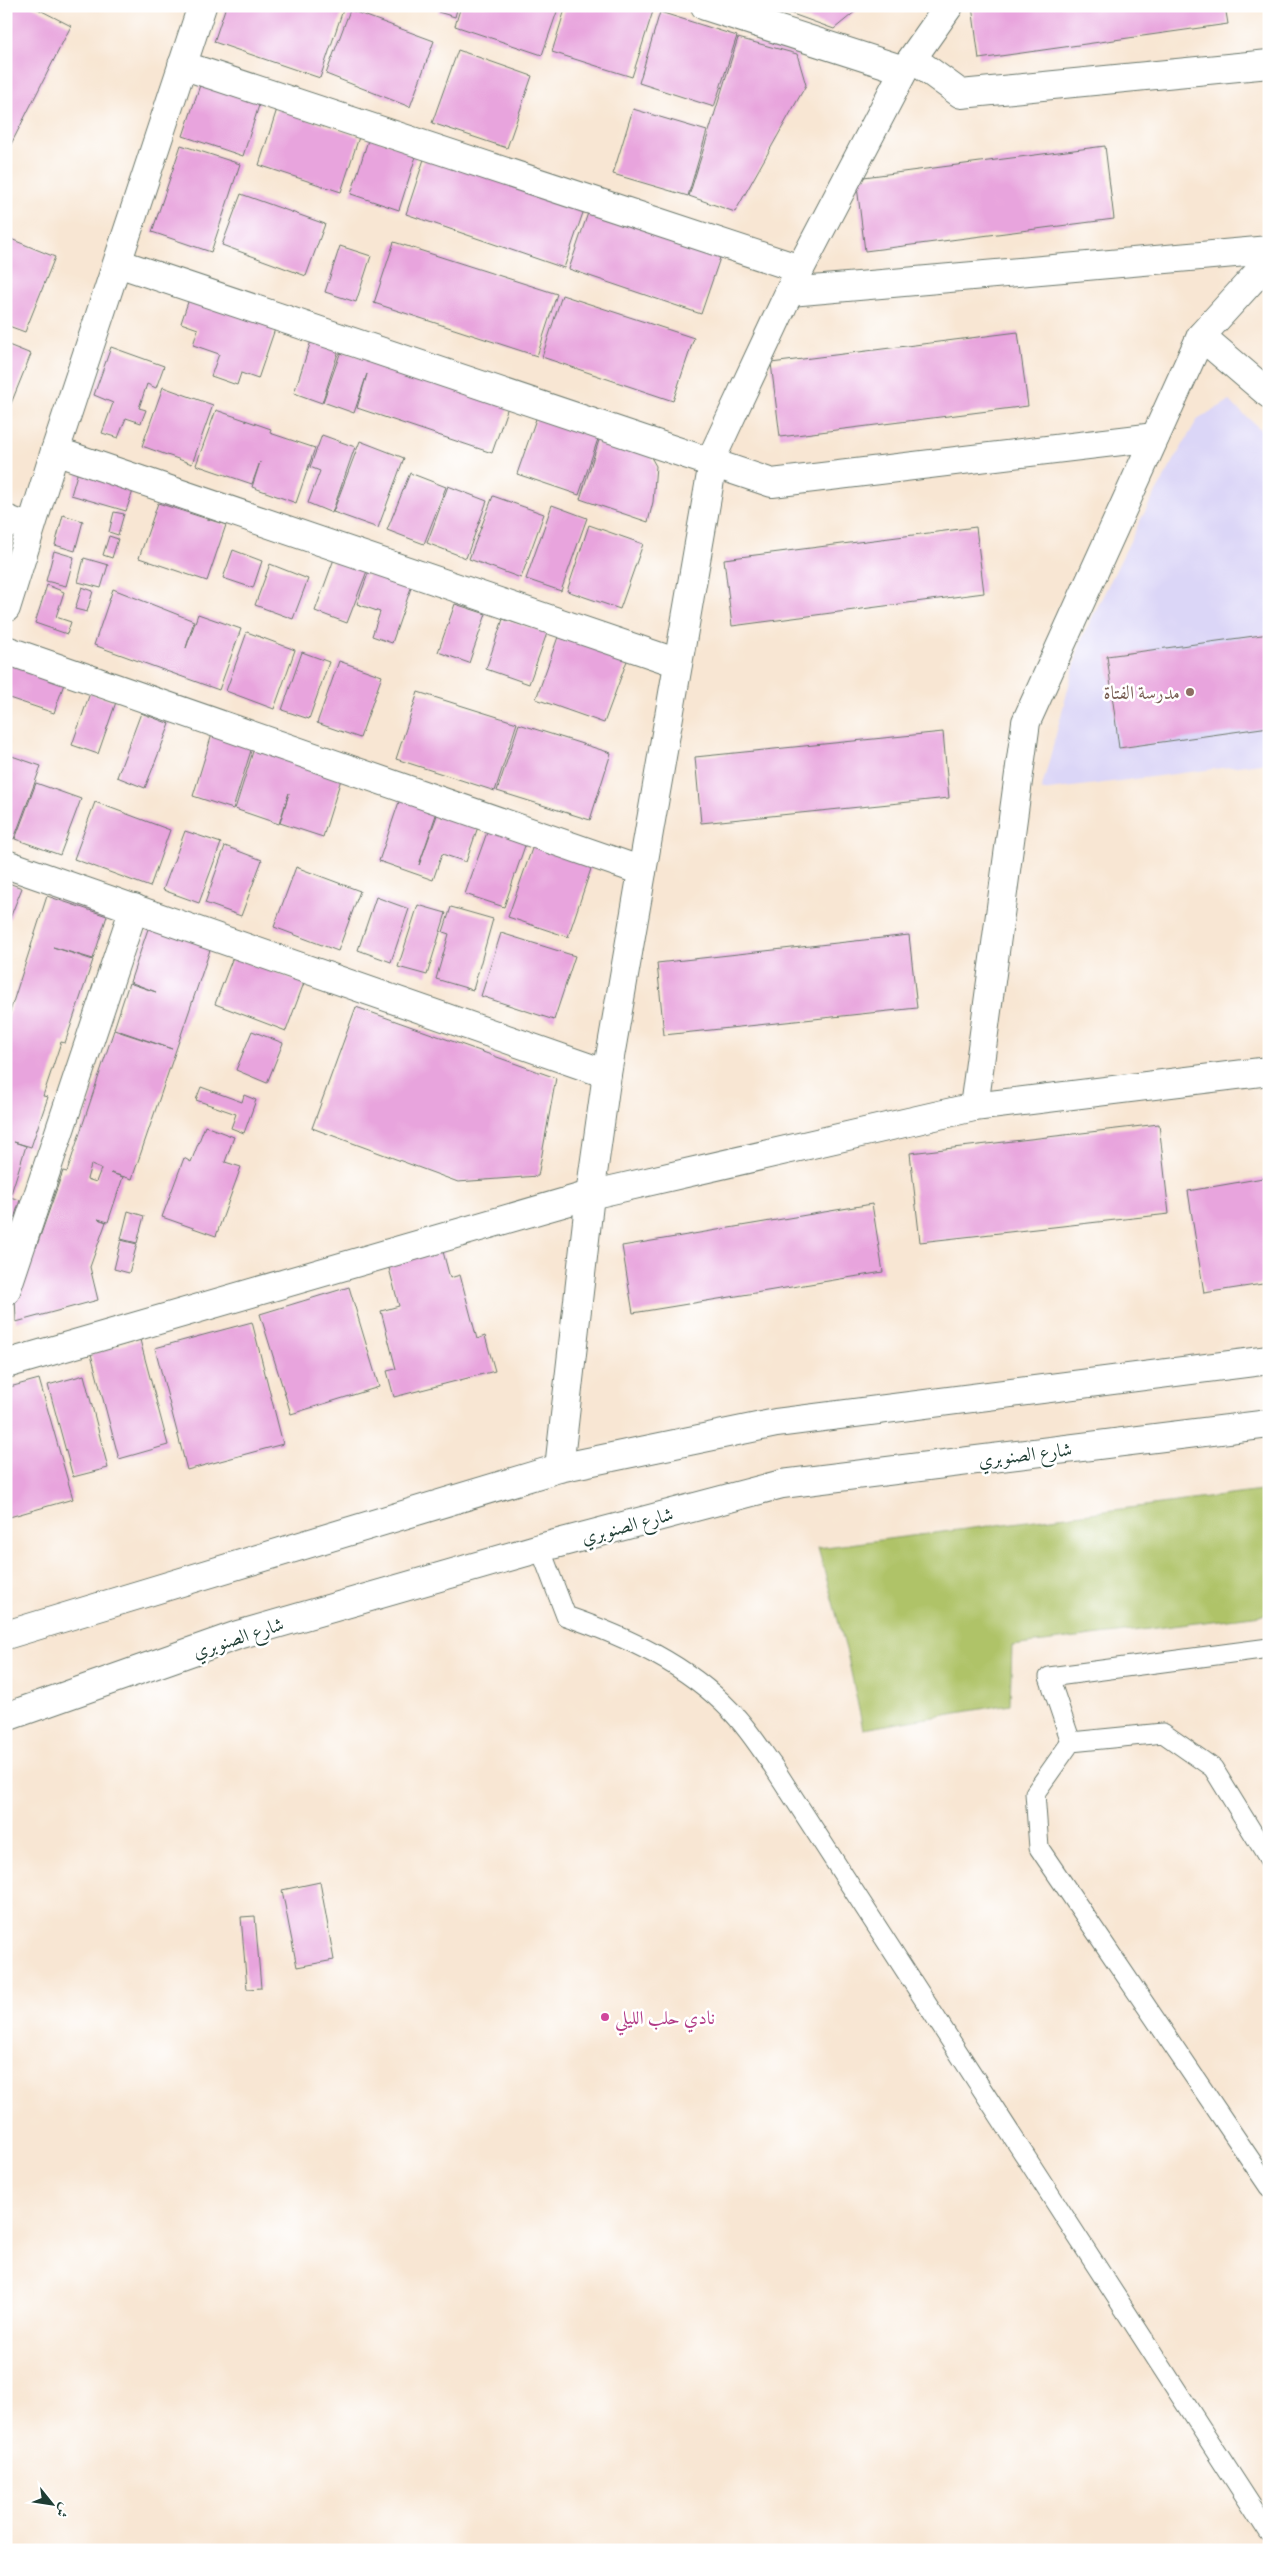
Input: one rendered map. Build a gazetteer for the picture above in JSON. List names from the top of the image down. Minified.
{"streets":{"street":["شارع الصنوبري"]},"places":["مدرسة الفتاة","نادي حلب الليلي"],"north":"bottom right"}
